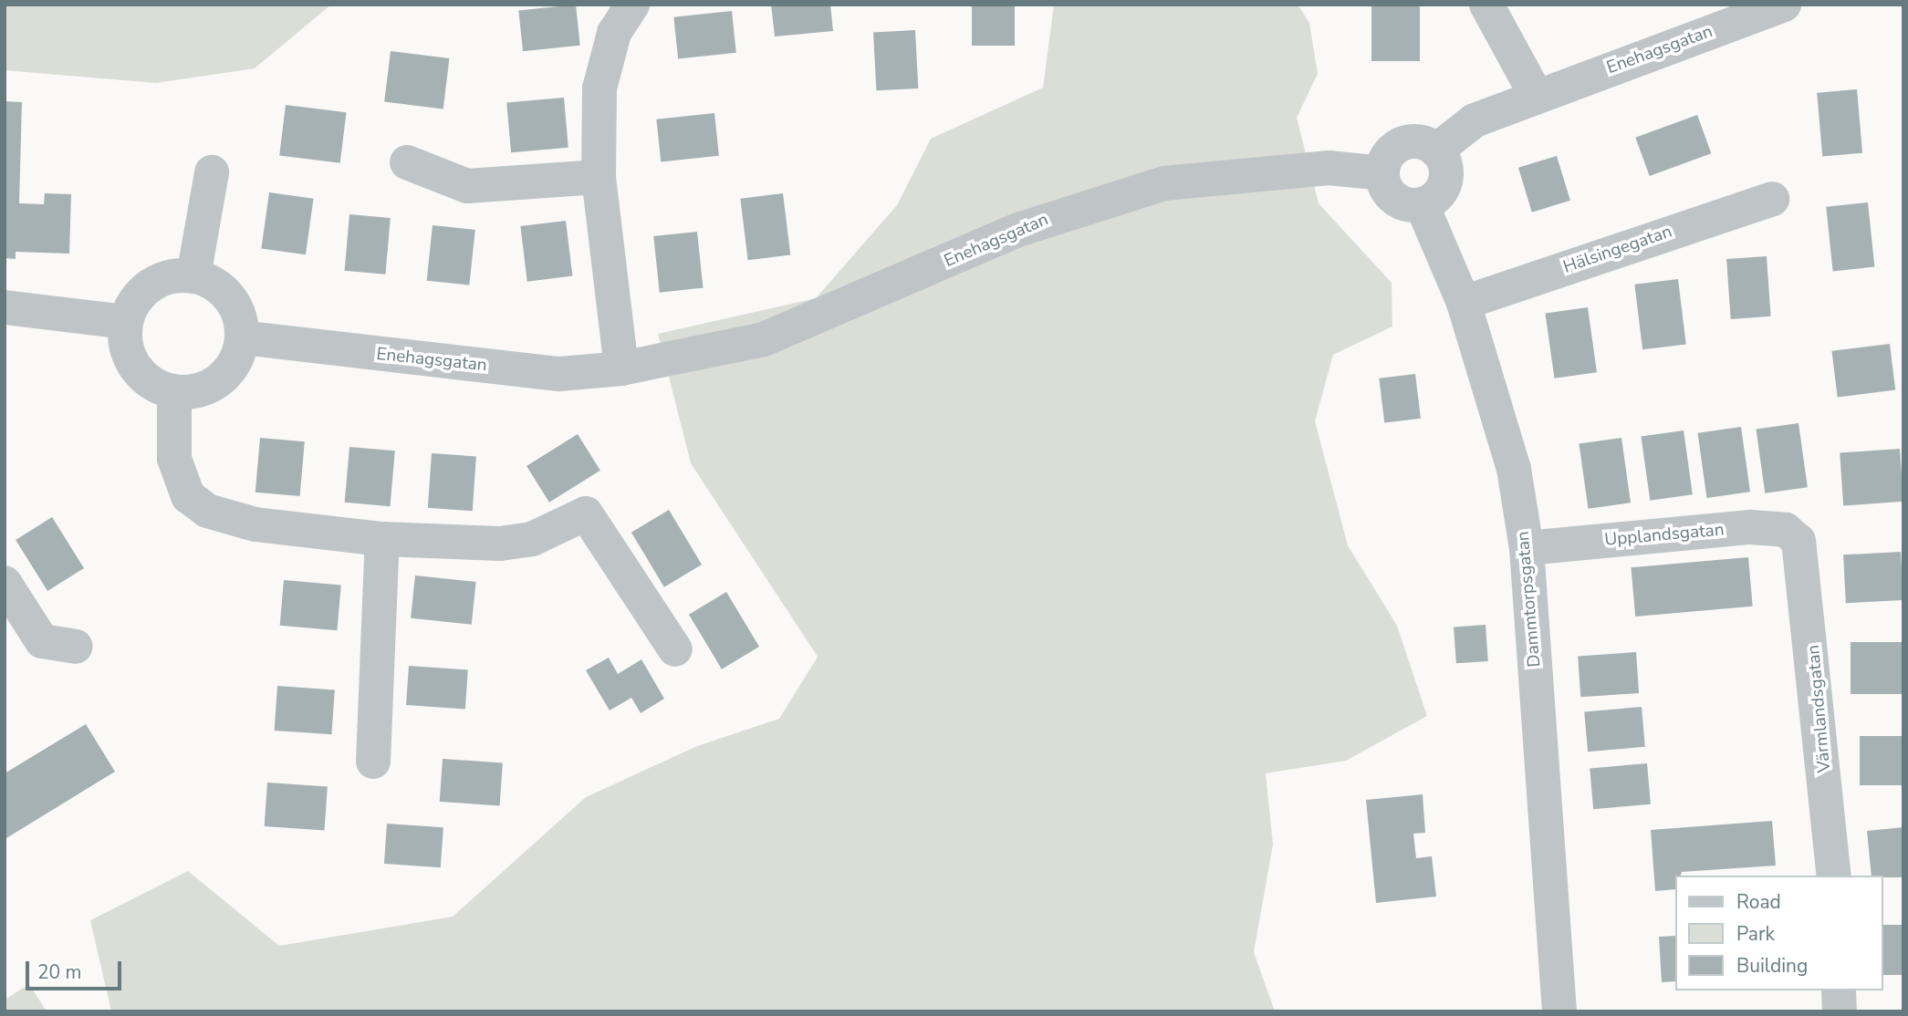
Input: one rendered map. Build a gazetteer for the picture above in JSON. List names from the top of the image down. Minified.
{"streets":{"street":["Enehagsgatan","Hälsingegatan","Upplandsgatan","Dammtorpsgatan","Värmlandsgatan"]},"crossings":[["Enehagsgatan","Dammtorpsgatan"],["Hälsingegatan","Dammtorpsgatan"],["Upplandsgatan","Dammtorpsgatan"],["Upplandsgatan","Värmlandsgatan"]],"legend":["Road","Park","Building"],"scale_bar":"20 m"}
